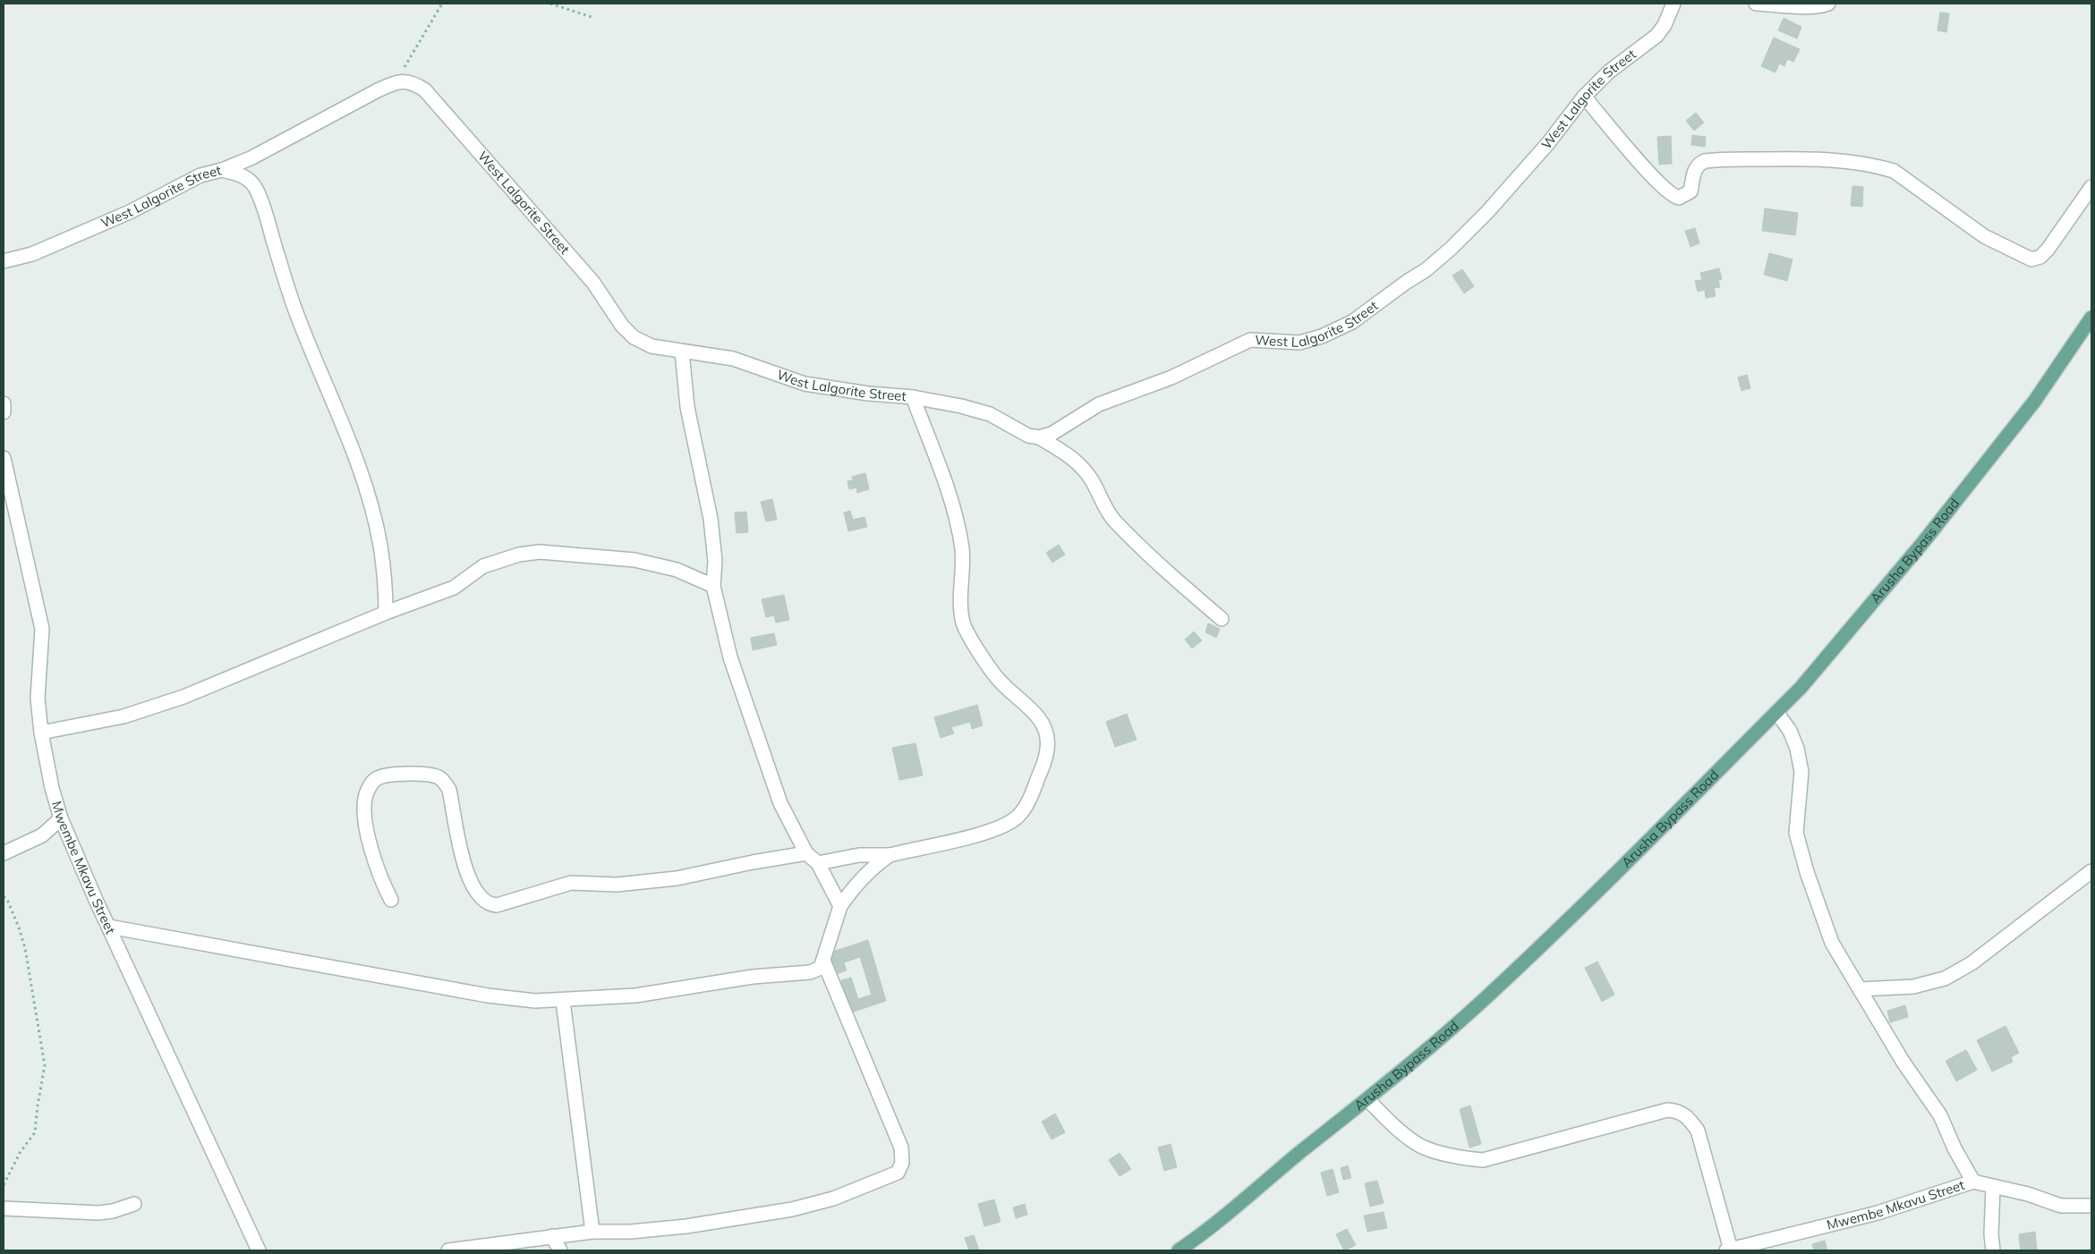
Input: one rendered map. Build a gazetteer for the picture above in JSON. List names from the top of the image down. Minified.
{"streets":{"main road":["Arusha Bypass Road"],"street":["West Lalgorite Street","Mwembe Mkavu Street"]}}
